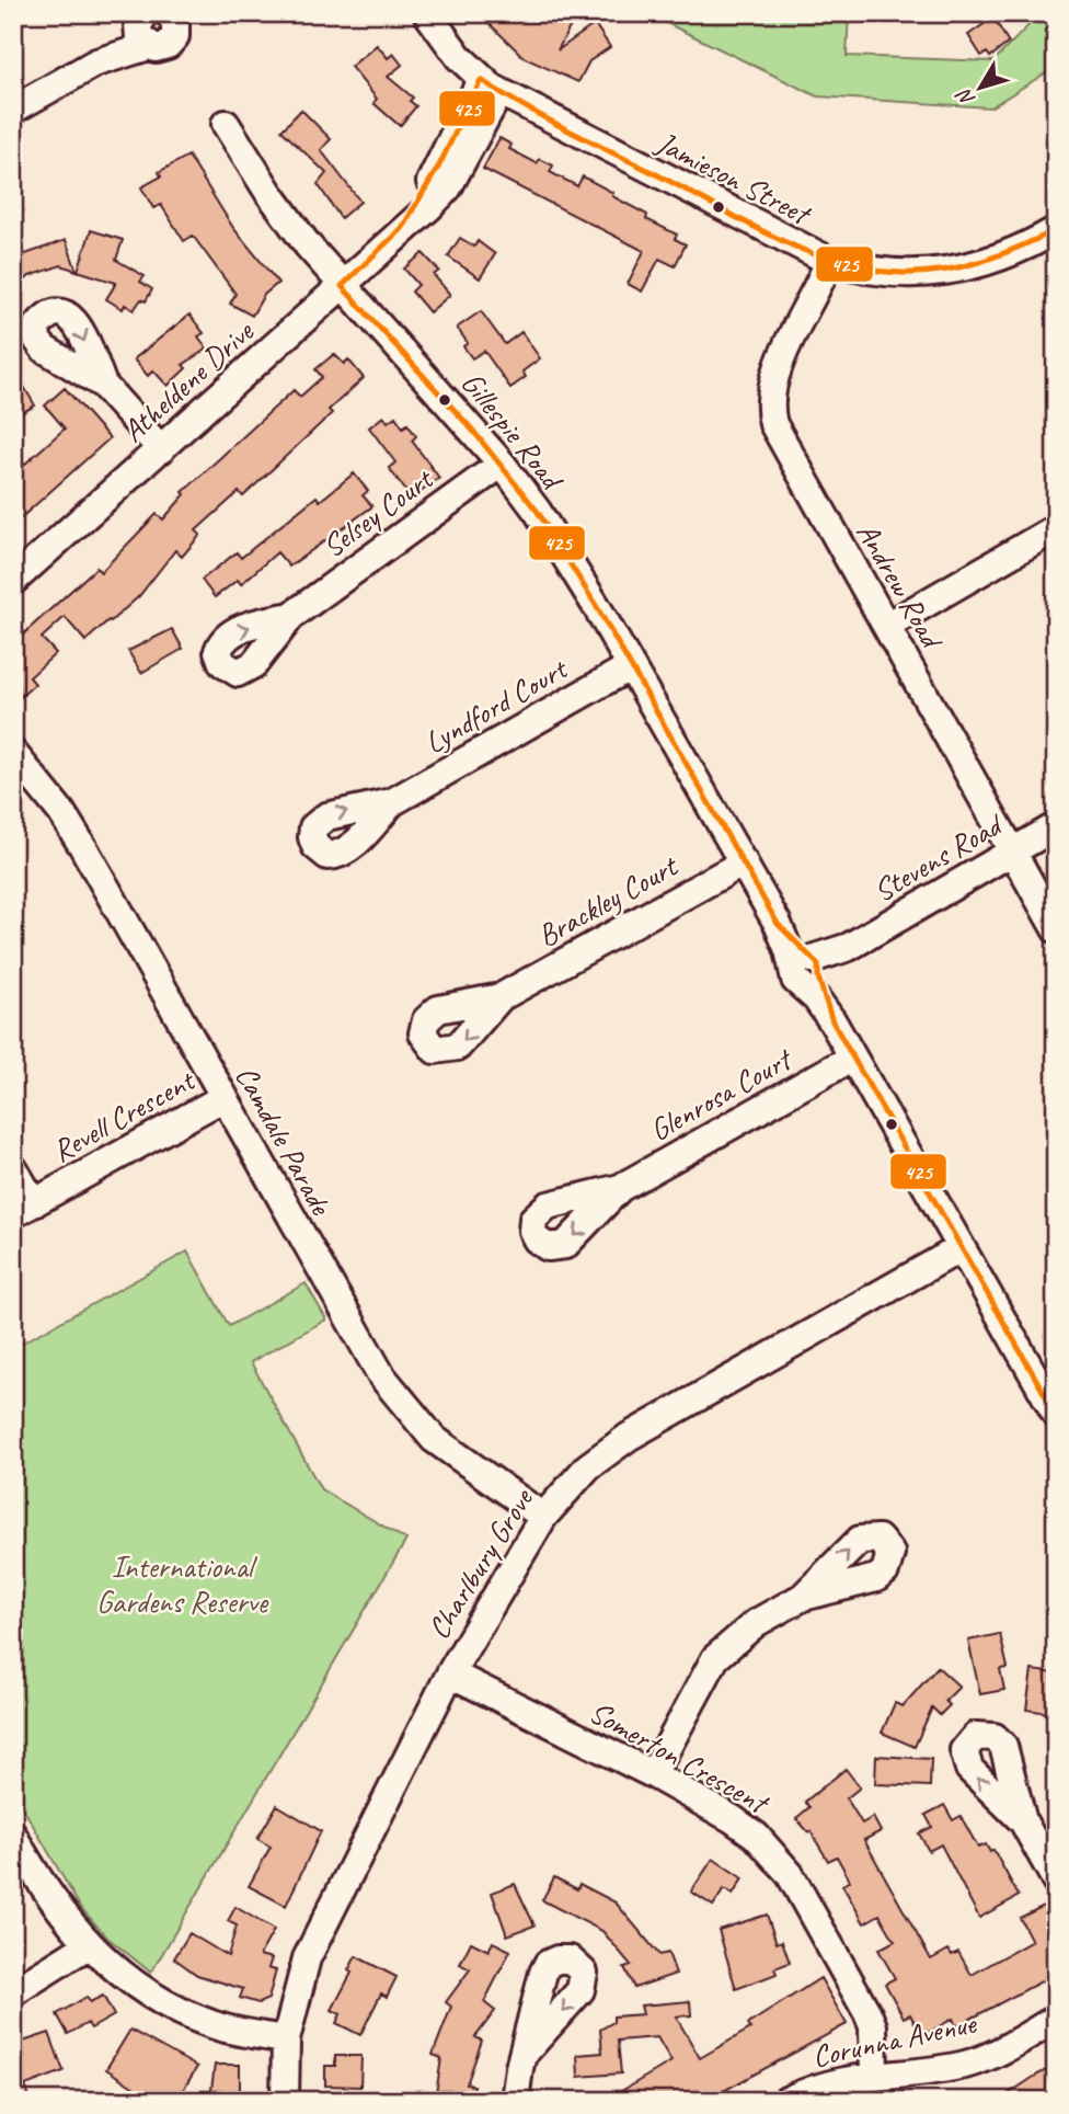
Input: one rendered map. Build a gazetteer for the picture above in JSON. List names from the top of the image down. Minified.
{"streets":{"street":["Jamieson Street","Atheldene Drive","Gillespie Road","Selsey Court","Andrew Road","Lyndford Court","Stevens Road","Brackley Court","Glenrosa Court","Revell Crescent","Camdale Parade","Charlbury Grove","Somerton Crescent","Corunna Avenue"]},"crossings":[["Jamieson Street","Atheldene Drive"],["Jamieson Street","Andrew Road"],["Atheldene Drive","Gillespie Road"],["Gillespie Road","Selsey Court"],["Gillespie Road","Lyndford Court"],["Gillespie Road","Stevens Road"],["Gillespie Road","Brackley Court"],["Gillespie Road","Glenrosa Court"],["Gillespie Road","Charlbury Grove"],["Andrew Road","Stevens Road"],["Revell Crescent","Camdale Parade"],["Camdale Parade","Charlbury Grove"],["Charlbury Grove","Somerton Crescent"],["Somerton Crescent","Corunna Avenue"]],"parks":["International Gardens Reserve"],"lines":["transit line 425"],"north":"bottom left"}
